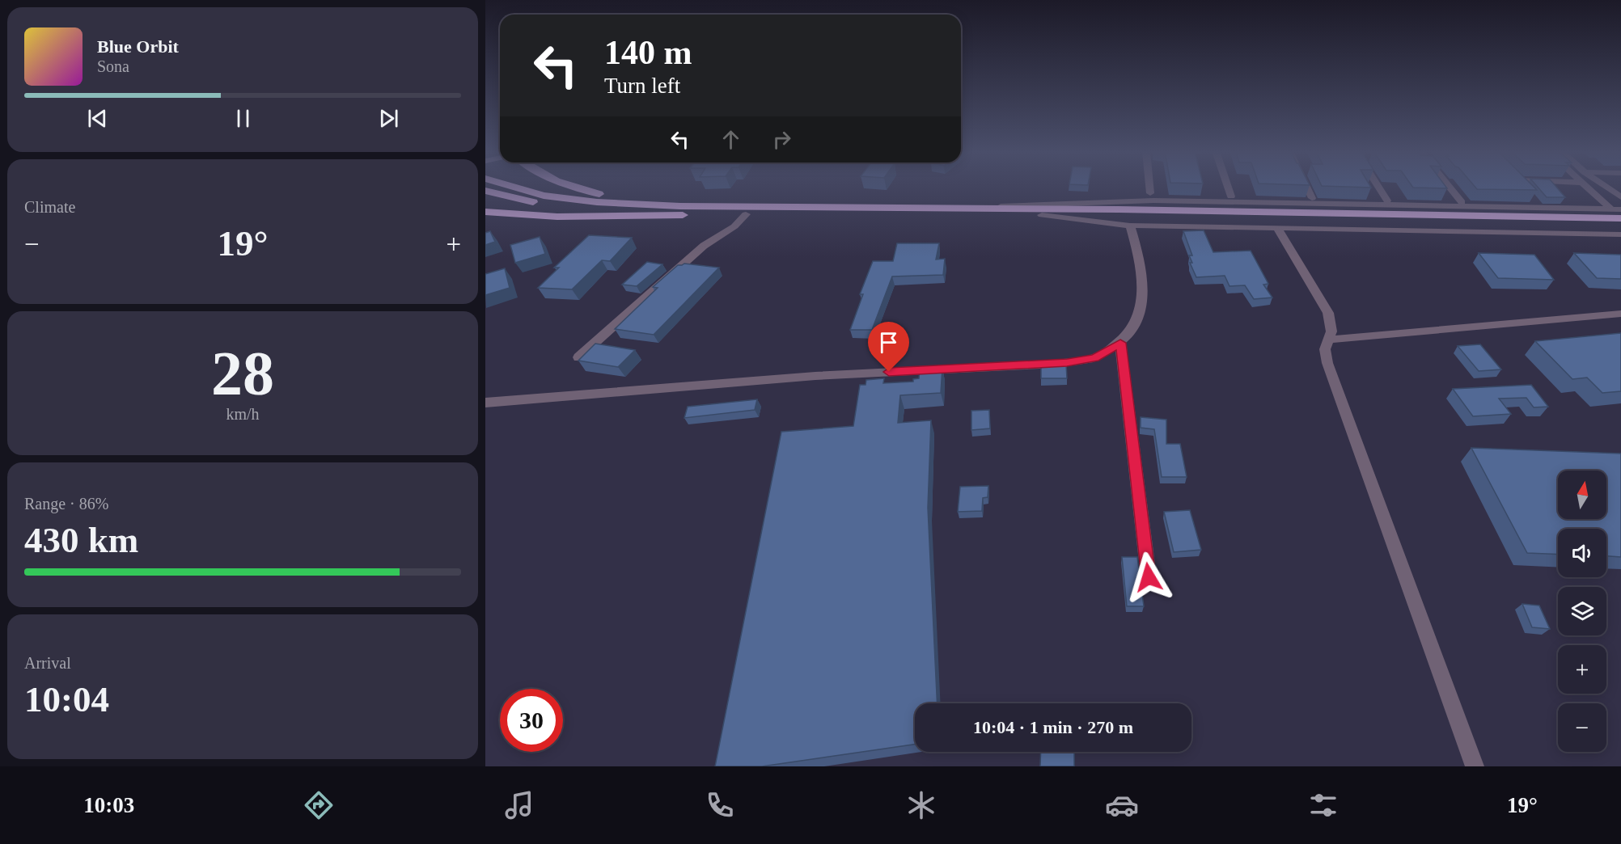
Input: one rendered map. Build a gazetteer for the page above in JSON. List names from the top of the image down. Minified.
{"north":"top","page":{"turn":["140 m","Turn left"],"song":["Blue Orbit","Sona"],"tile":["Climate",["28","km/h"],["Range · 86%","430 km"],["Arrival","10:04"]],"heat":["−","19°","+"],"map_buttons":["+","−"],"limit":"30","trip":"10:04 · 1 min · 270 m","tabs":["10:03","19°"]}}
